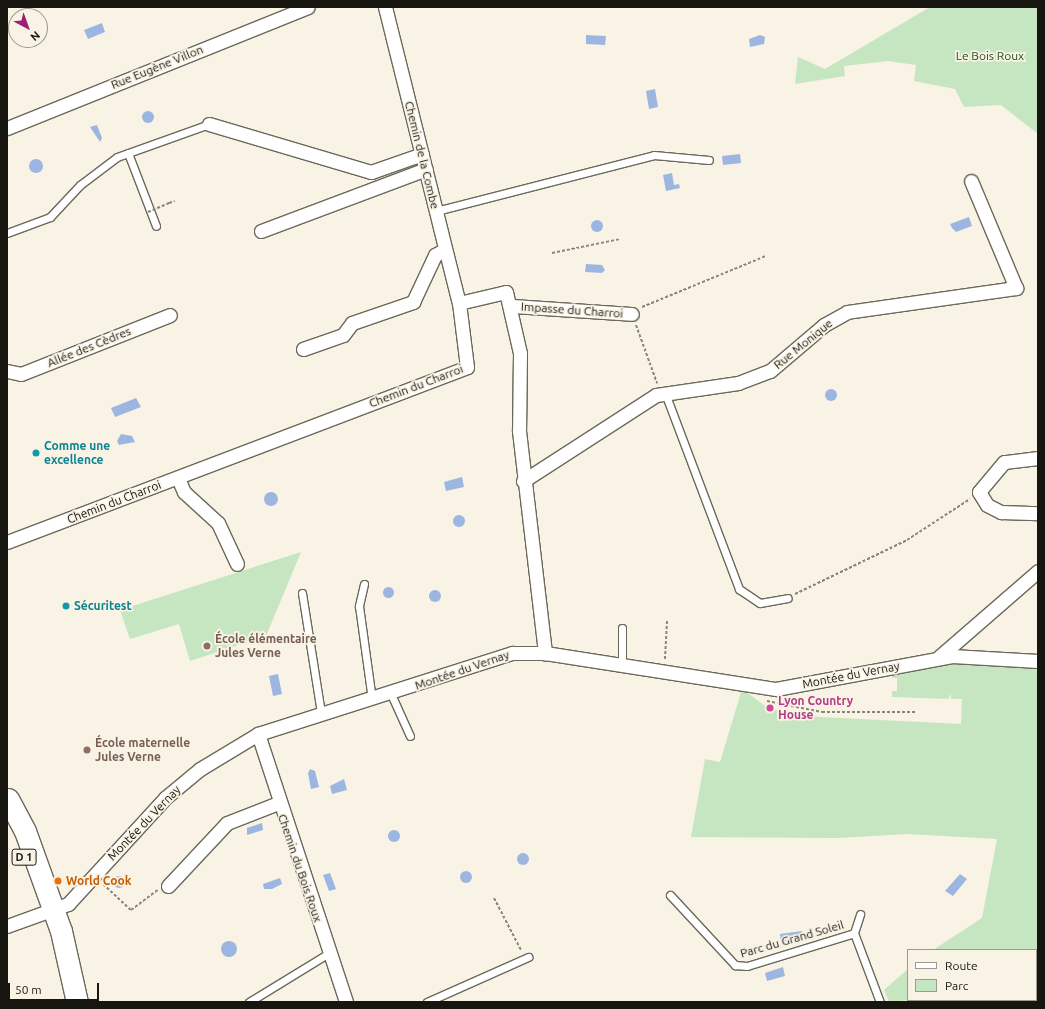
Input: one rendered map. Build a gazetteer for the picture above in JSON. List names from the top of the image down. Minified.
{"streets":{"main road":["D 1"],"street":["Rue Eugène Villon","Chemin de la Combe","Impasse du Charroi","Rue Monique","Allée des Cèdres","Chemin du Charroi","Montée du Vernay","Chemin du Bois Roux"],"lane":["Parc du Grand Soleil"]},"crossings":[["Chemin de la Combe","Chemin du Charroi"],["Montée du Vernay","D 1"],["Montée du Vernay","Chemin du Bois Roux"]],"parks":["Le Bois Roux"],"places":["Comme une excellence","Sécuritest","École élémentaire Jules Verne","Lyon Country House","École maternelle Jules Verne","World Cook"],"legend":["Route","Parc"],"scale_bar":"50 m","north":"bottom right"}
